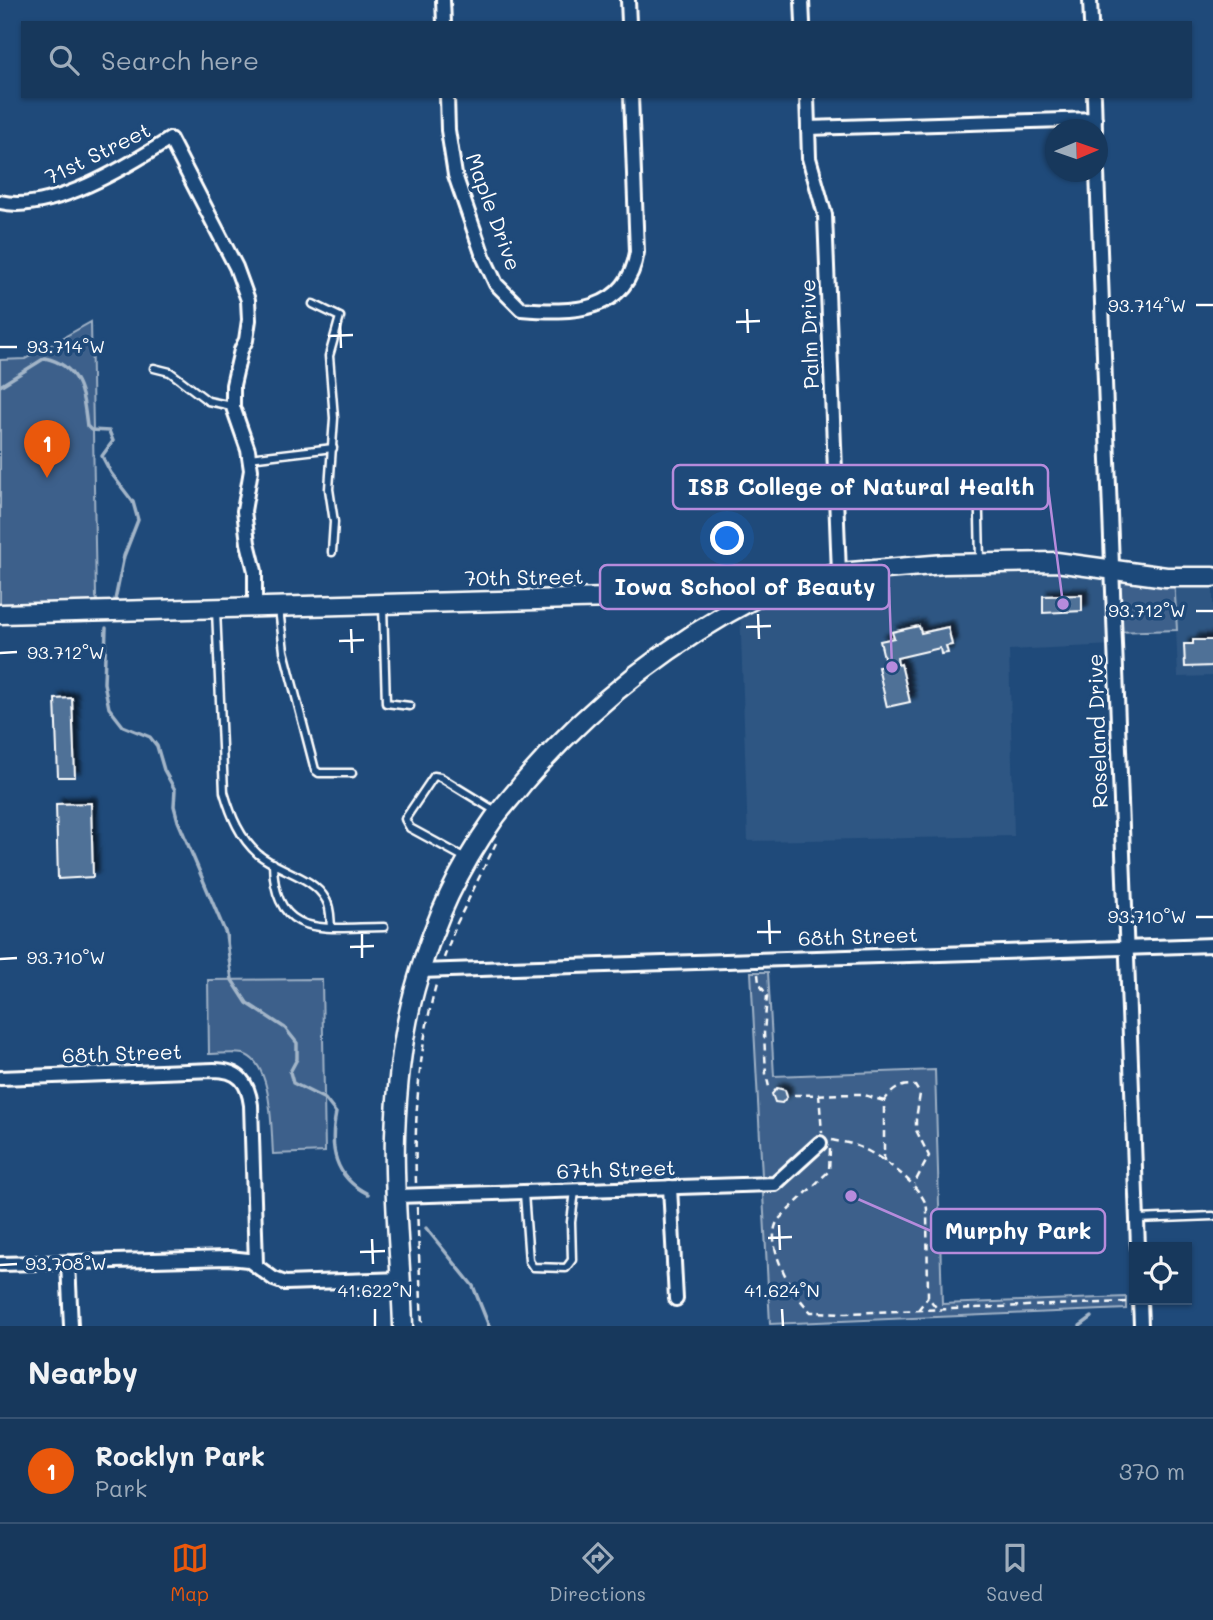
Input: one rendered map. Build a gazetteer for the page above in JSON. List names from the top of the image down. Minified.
{"streets":{"street":["71st Street","Maple Drive","Palm Drive","70th Street","Roseland Drive","68th Street","67th Street"]},"crossings":[["Palm Drive","70th Street"],["70th Street","Roseland Drive"],["Roseland Drive","68th Street"]],"places":["ISB College of Natural Health","Iowa School of Beauty","Murphy Park"],"north":"right","page":{"search":"Search here","pins":"1","heading":"Nearby","list":[{"mark":"1","name":"Rocklyn Park","note":"Park","value":"370 m"}],"nav":["Map","Directions","Saved"]},"coordinates":["93.714°W","93.712°W","93.710°W","93.708°W","41.622°N","41.624°N"]}
